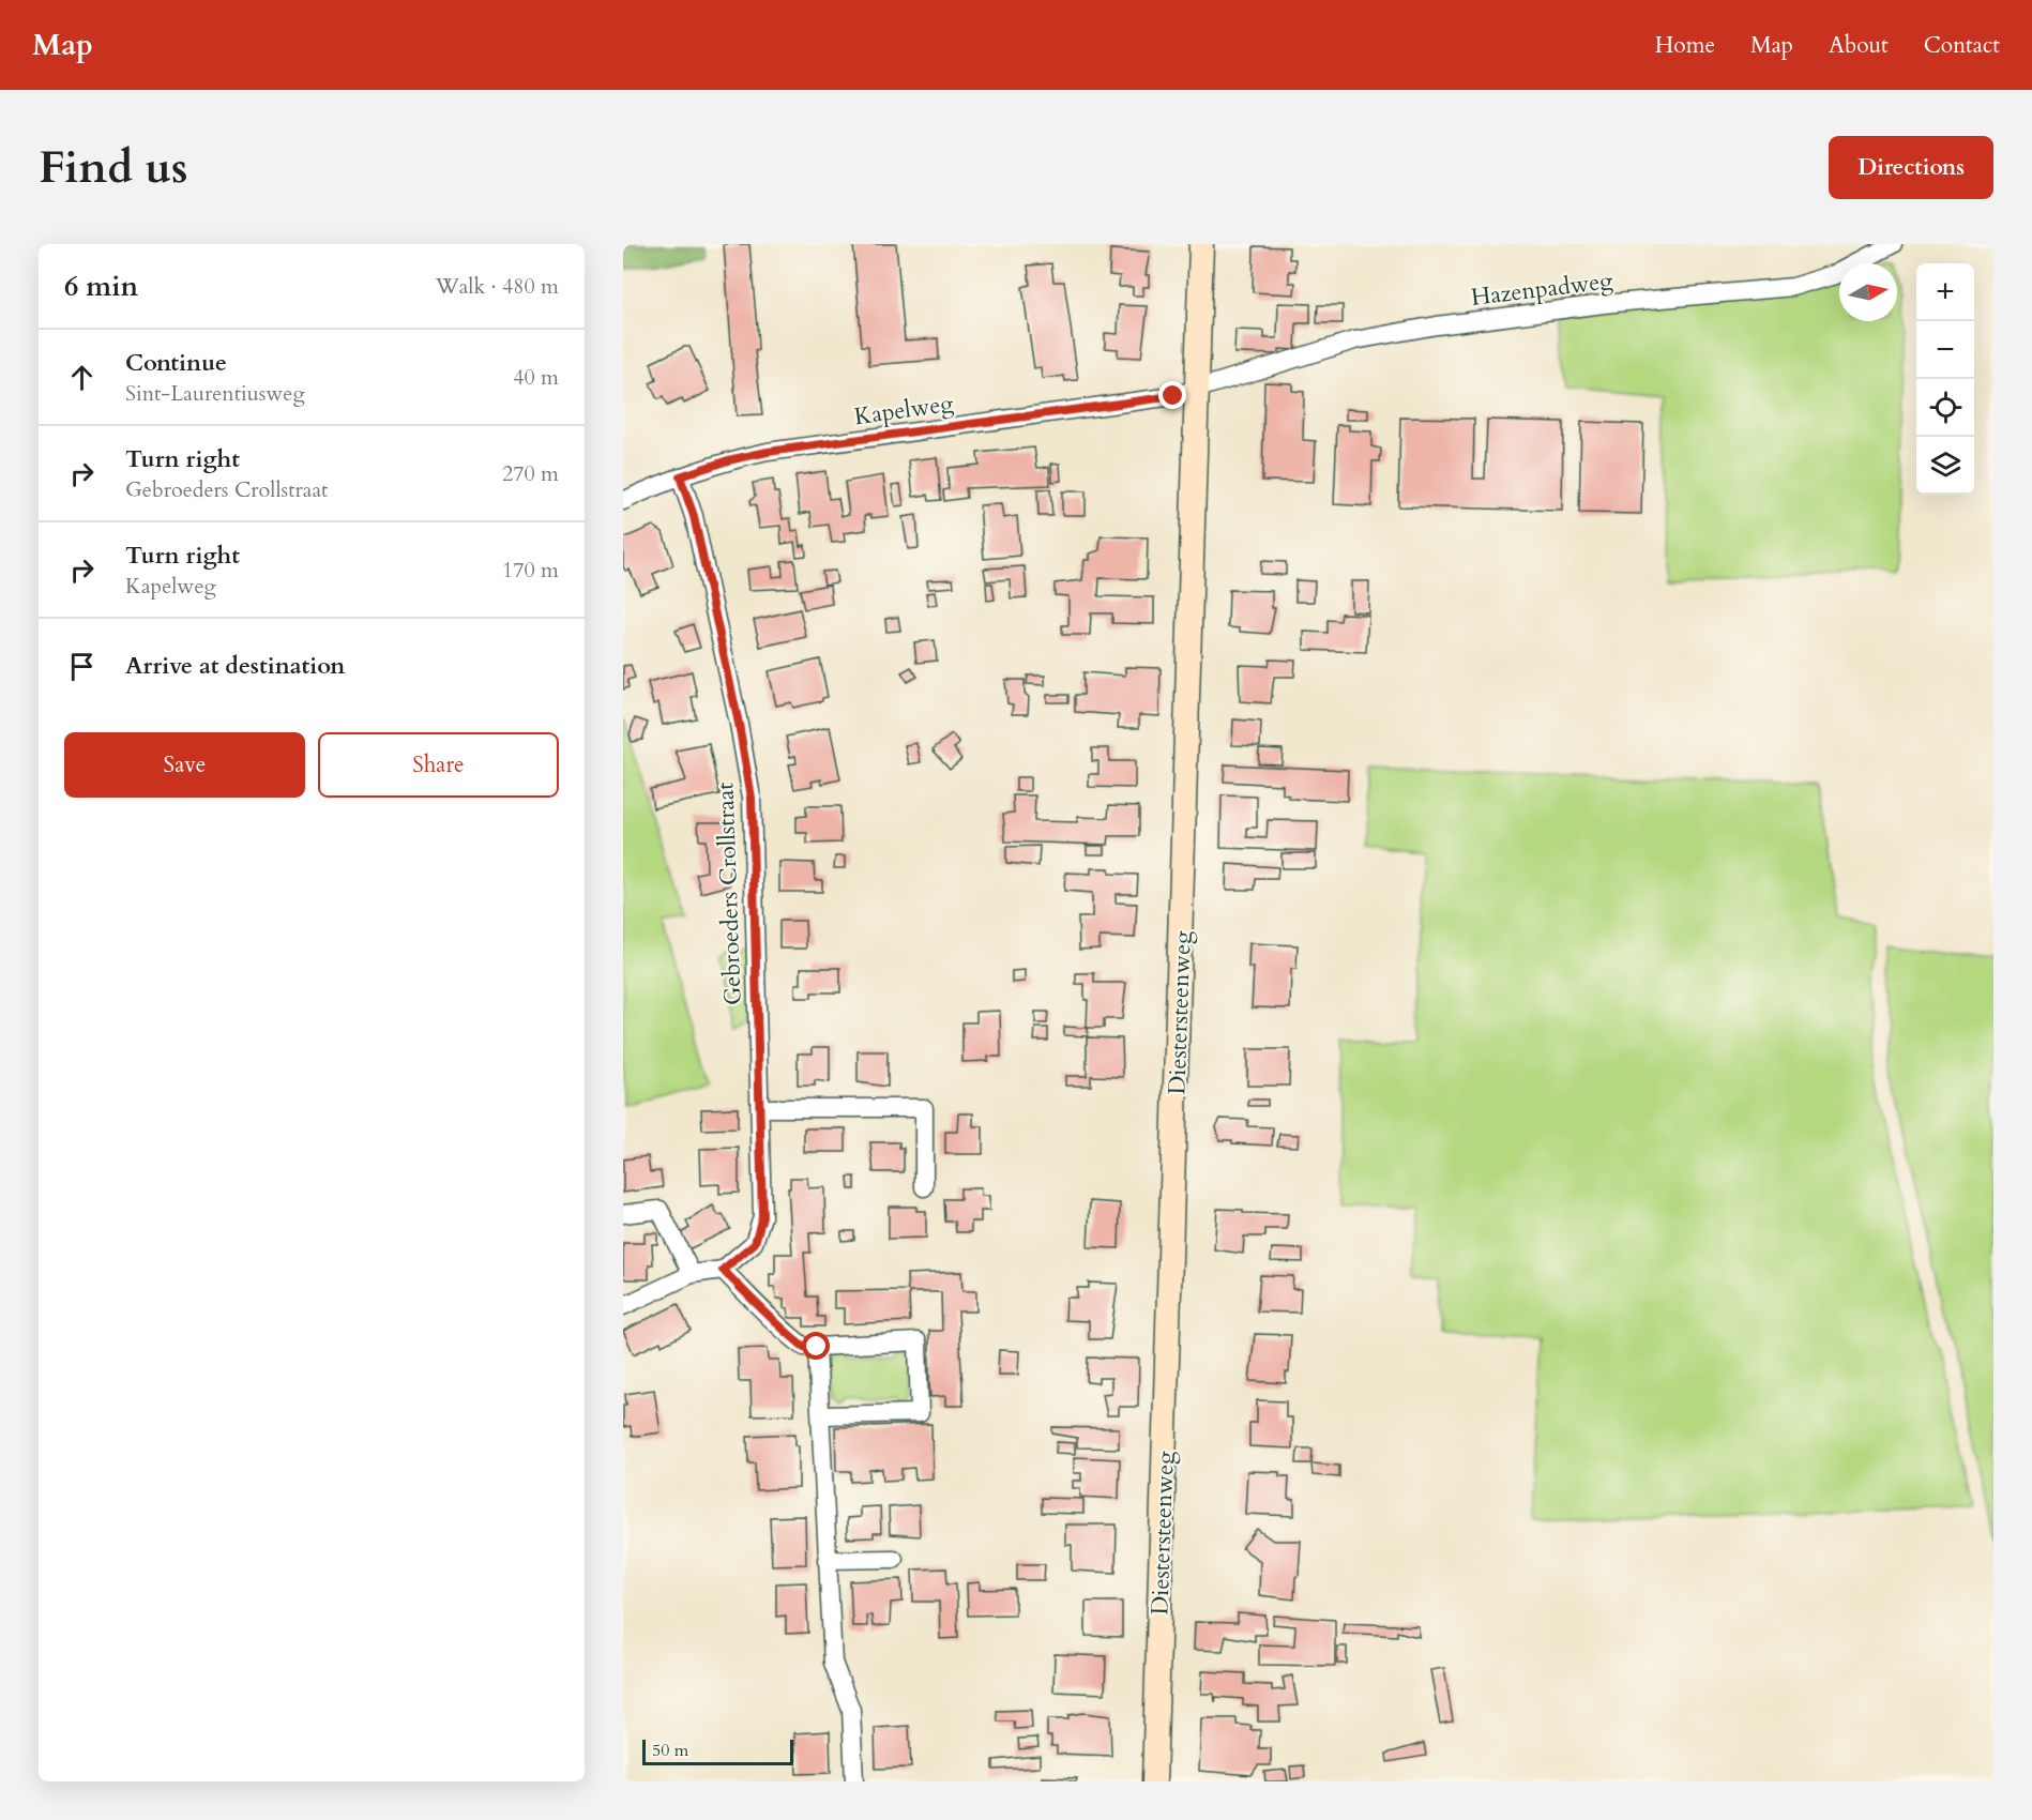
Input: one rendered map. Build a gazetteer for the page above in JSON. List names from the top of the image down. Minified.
{"streets":{"main road":["Diestersteenweg"],"street":["Hazenpadweg","Kapelweg","Gebroeders Crollstraat"]},"crossings":[["Hazenpadweg","Kapelweg"],["Hazenpadweg","Diestersteenweg"],["Kapelweg","Gebroeders Crollstraat"],["Kapelweg","Diestersteenweg"]],"scale_bar":"50 m","north":"right","page":{"header":"Map","nav":["Home","Map","About","Contact"],"buttons":["Directions",["Save","Share"]],"title":"Find us","heading":["6 min","Walk · 480 m"],"map_buttons":["+","−"],"list":[["Continue","Sint-Laurentiusweg","40 m"],["Turn right","Gebroeders Crollstraat","270 m"],["Turn right","Kapelweg","170 m"],"Arrive at destination"],"scale":"50 m"}}
